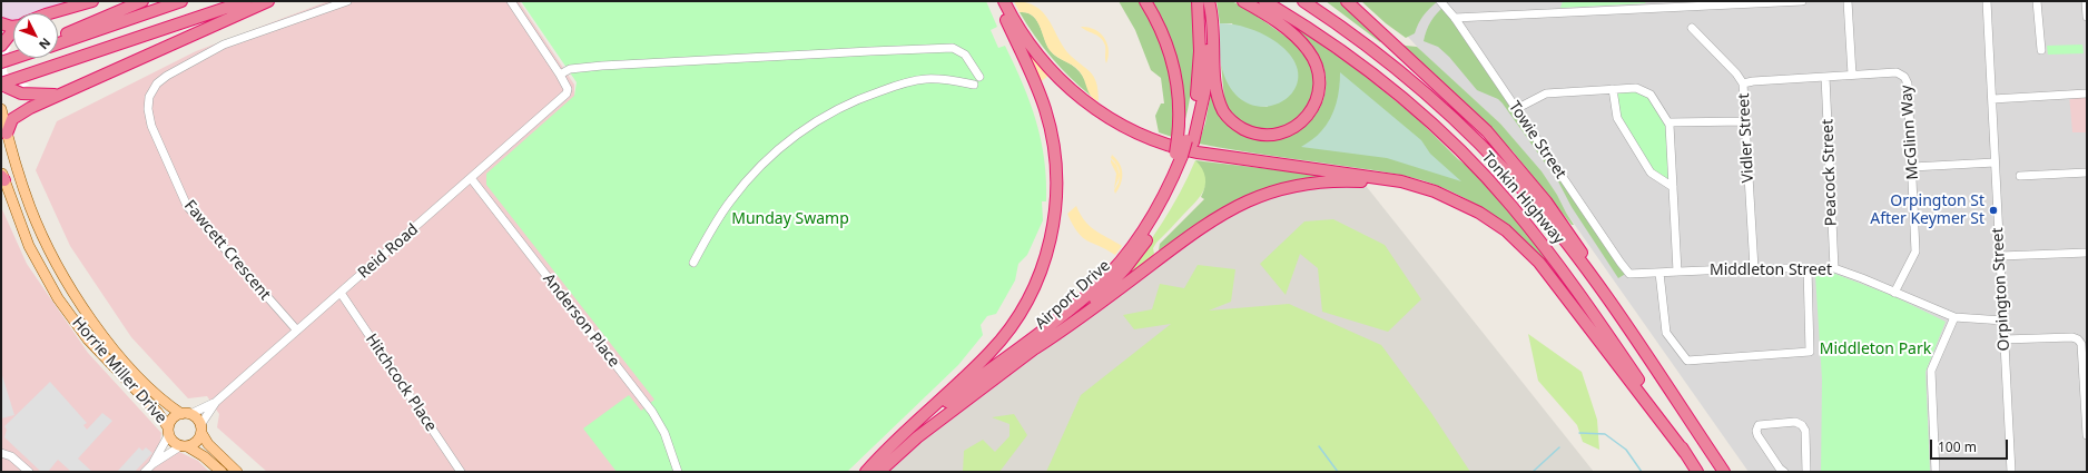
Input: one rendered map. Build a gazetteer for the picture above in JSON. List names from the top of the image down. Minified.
{"streets":{"highway":["Tonkin Highway","Airport Drive"],"main road":["Horrie Miller Drive"],"street":["McGlinn Way","Vidler Street","Towie Street","Peacock Street","Fawcett Crescent","Reid Road","Middleton Street","Orpington Street","Anderson Place","Hitchcock Place"]},"crossings":[["McGlinn Way","Vidler Street"],["McGlinn Way","Peacock Street"],["McGlinn Way","Middleton Street"],["Vidler Street","Middleton Street"],["Towie Street","Middleton Street"],["Peacock Street","Middleton Street"],["Fawcett Crescent","Reid Road"],["Reid Road","Anderson Place"],["Reid Road","Horrie Miller Drive"],["Reid Road","Hitchcock Place"],["Middleton Street","Orpington Street"]],"parks":["Munday Swamp","Middleton Park"],"places":["Orpington St After Keymer St"],"scale_bar":"100 m","north":"bottom right"}
